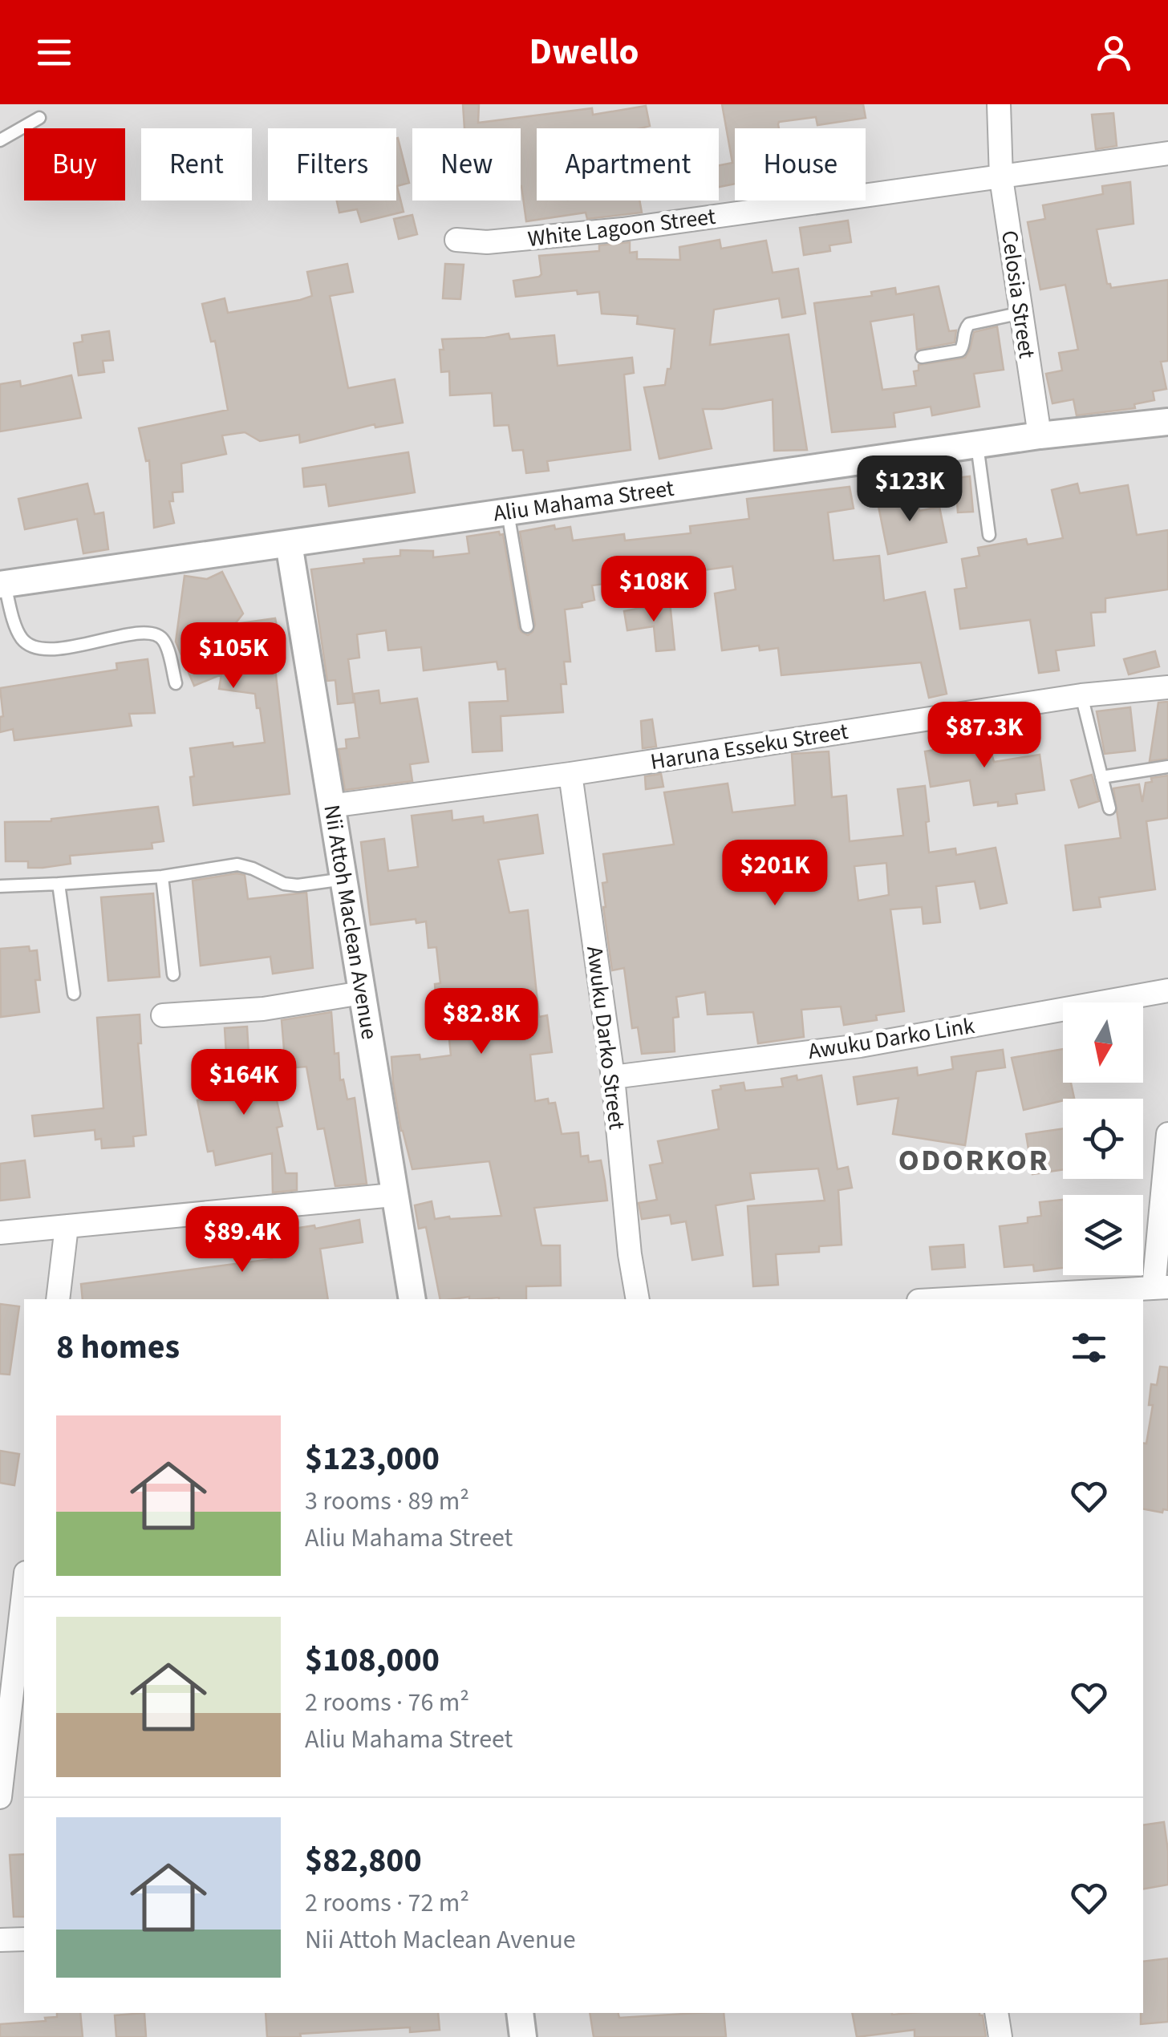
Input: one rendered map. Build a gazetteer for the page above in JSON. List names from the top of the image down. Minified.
{"streets":{"street":["White Lagoon Street","Celosia Street","Aliu Mahama Street","Haruna Esseku Street","Nii Attoh Maclean Avenue","Awuku Darko Street","Awuku Darko Link"]},"crossings":[["White Lagoon Street","Celosia Street"],["Celosia Street","Aliu Mahama Street"],["Aliu Mahama Street","Nii Attoh Maclean Avenue"],["Haruna Esseku Street","Nii Attoh Maclean Avenue"],["Haruna Esseku Street","Awuku Darko Street"],["Awuku Darko Street","Awuku Darko Link"]],"districts":["ODORKOR"],"north":"bottom","page":{"header":"Dwello","chip":["Buy","Rent","Filters","New","Apartment","House"],"price":["$123K","$108K","$105K","$87.3K","$201K","$82.8K","$164K","$89.4K"],"heading":"8 homes","list":[{"name":"$123,000","note":"3 rooms · 89 m² · Aliu Mahama Street"},{"name":"$108,000","note":"2 rooms · 76 m² · Aliu Mahama Street"},{"name":"$82,800","note":"2 rooms · 72 m² · Nii Attoh Maclean Avenue"}]}}
